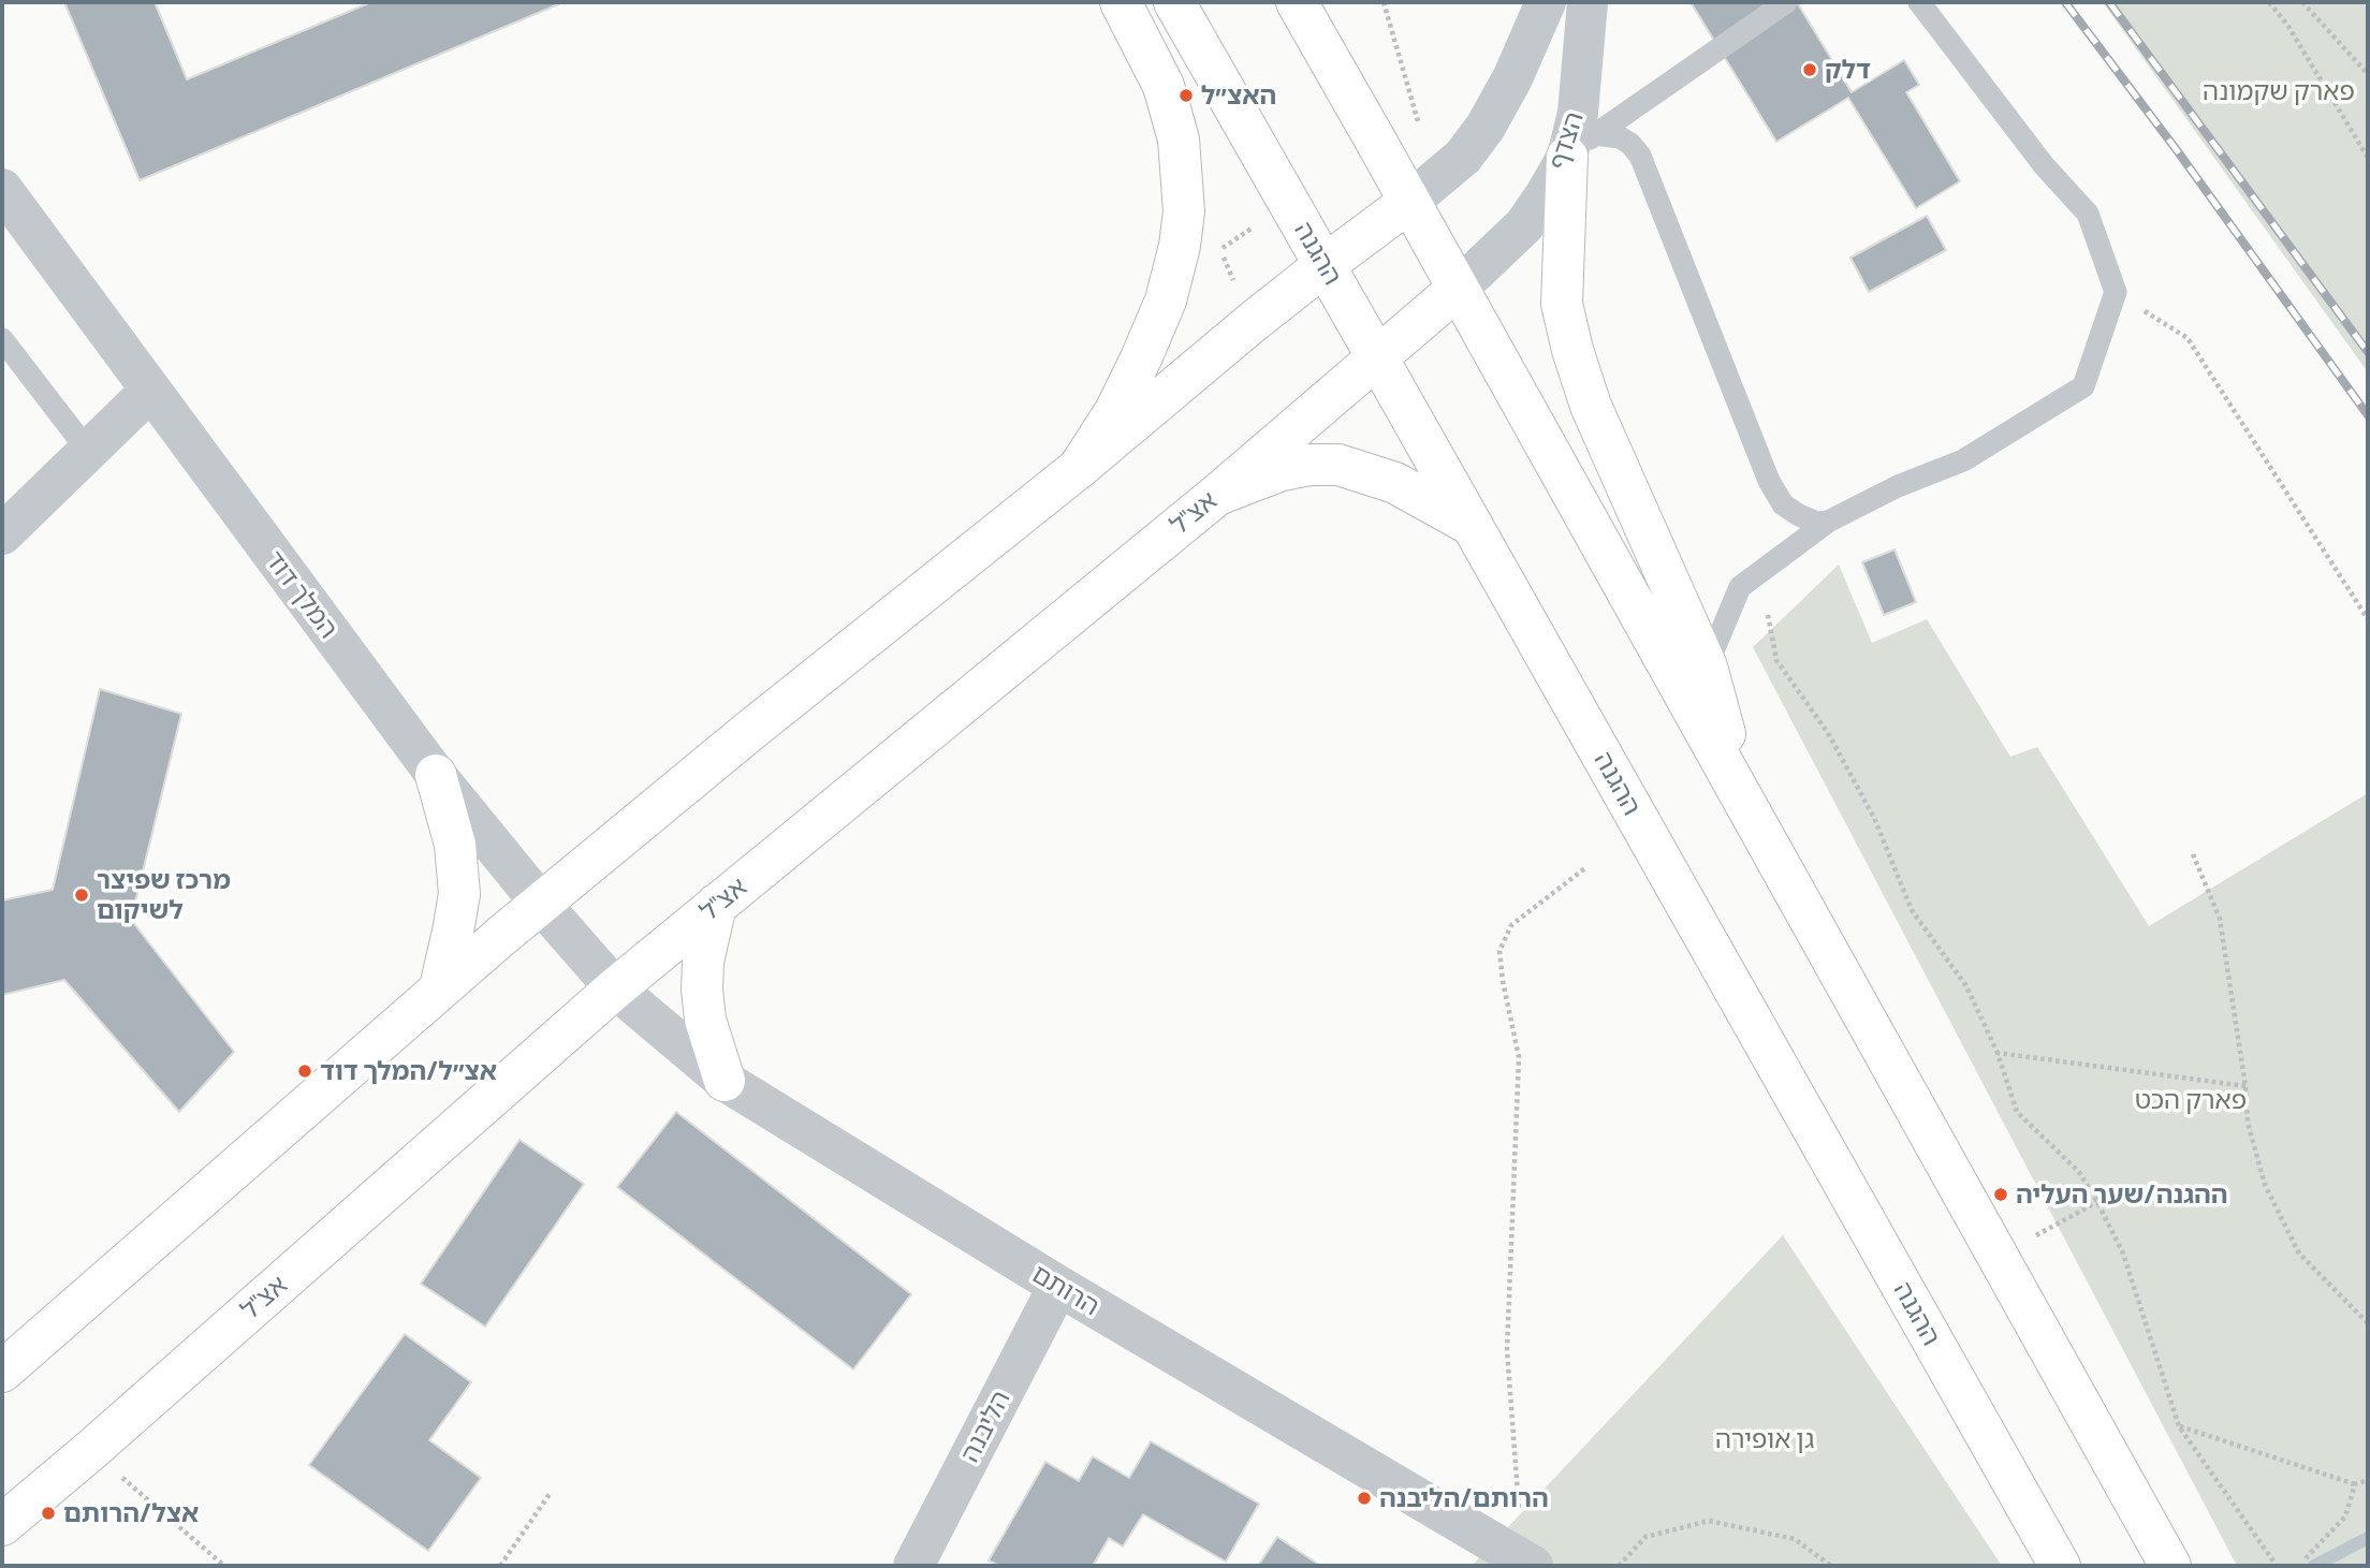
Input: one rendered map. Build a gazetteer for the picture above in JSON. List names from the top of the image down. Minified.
{"streets":{"main road":["ההגנה","אצ\"ל"],"street":["הצדף","המלך דוד","הרותם","הליבנה"]},"crossings":[["הצדף","אצ\"ל"],["ההגנה","אצ\"ל"],["אצ\"ל","המלך דוד"],["אצ\"ל","הרותם"],["המלך דוד","הרותם"],["הרותם","הליבנה"]],"parks":["פארק שקמונה","פארק הכט","גן אופירה"],"places":["דלק","האצ״ל","מרכז שפיצר לשיקום","אצ״ל/המלך דוד","ההגנה/שער העליה","הרותם/הליבנה","אצל/הרותם"]}
